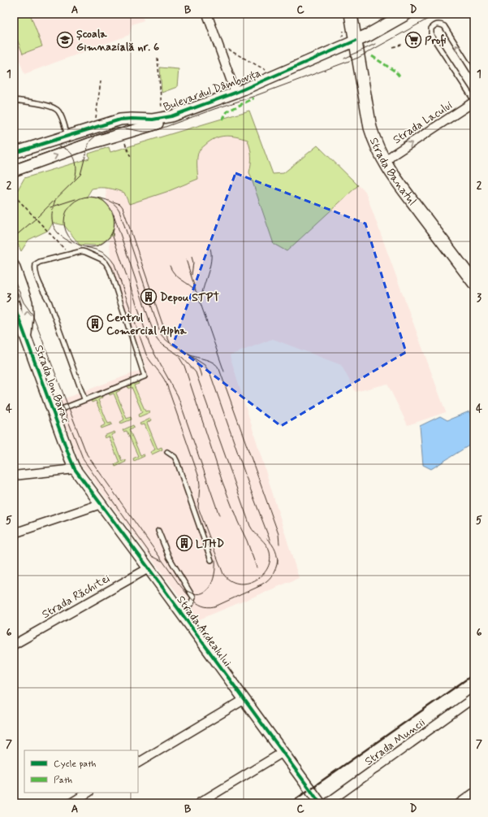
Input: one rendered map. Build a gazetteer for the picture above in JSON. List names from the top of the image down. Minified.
{"streets":{"main road":["Bulevardul Dâmbovița","Strada Banatul"],"street":["Strada Lacului","Strada Ion Barac","Strada Răchitei","Strada Ardealului","Strada Muncii"]},"crossings":[["Bulevardul Dâmbovița","Strada Banatul"],["Strada Lacului","Strada Banatul"],["Strada Ion Barac","Strada Ardealului"],["Strada Răchitei","Strada Ardealului"]],"one_way":["Strada Lacului"],"places":{"school or university":["Școala Gimnazială nr. 6"],"supermarket":["Profi"],"building":["Depou STPT","Centrul Comercial Alpha","LTHD"]},"legend":["Cycle path","Path"],"grid":{"columns":["A","B","C","D"],"rows":["1","2","3","4","5","6","7"]}}
